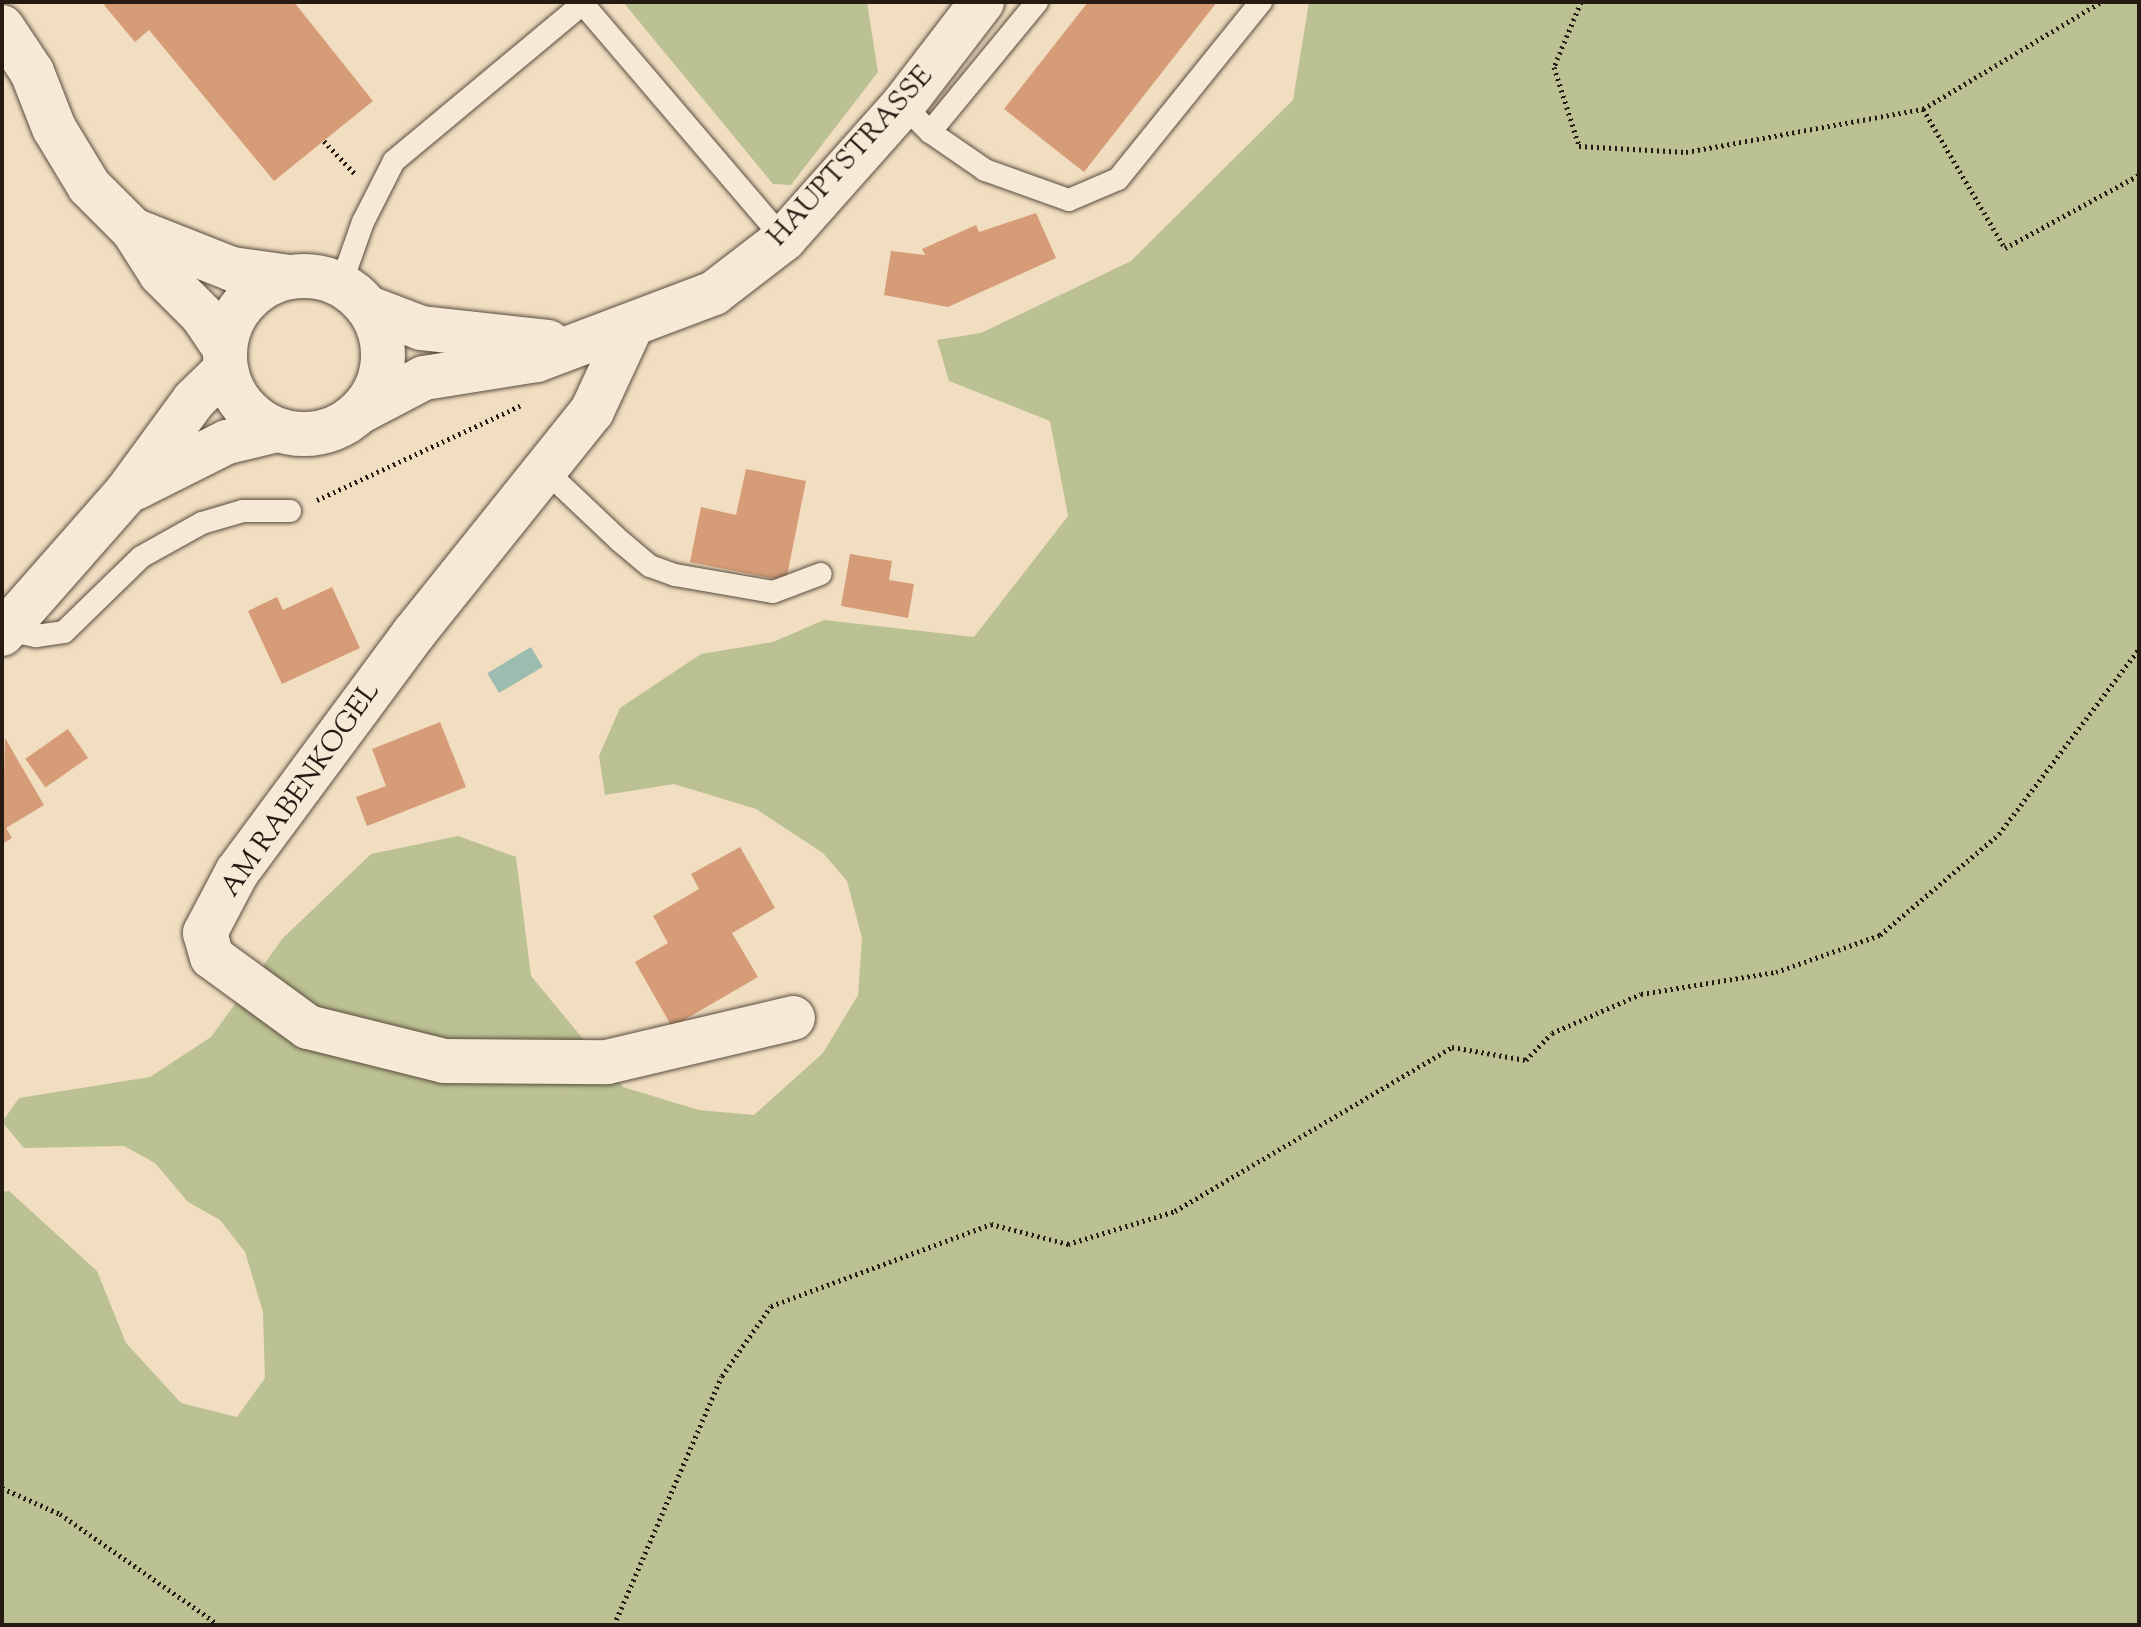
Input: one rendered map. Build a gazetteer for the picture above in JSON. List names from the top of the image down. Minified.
{"streets":{"main road":["HAUPTSTRASSE","AM RABENKOGEL"]},"crossings":[["HAUPTSTRASSE","AM RABENKOGEL"]]}
